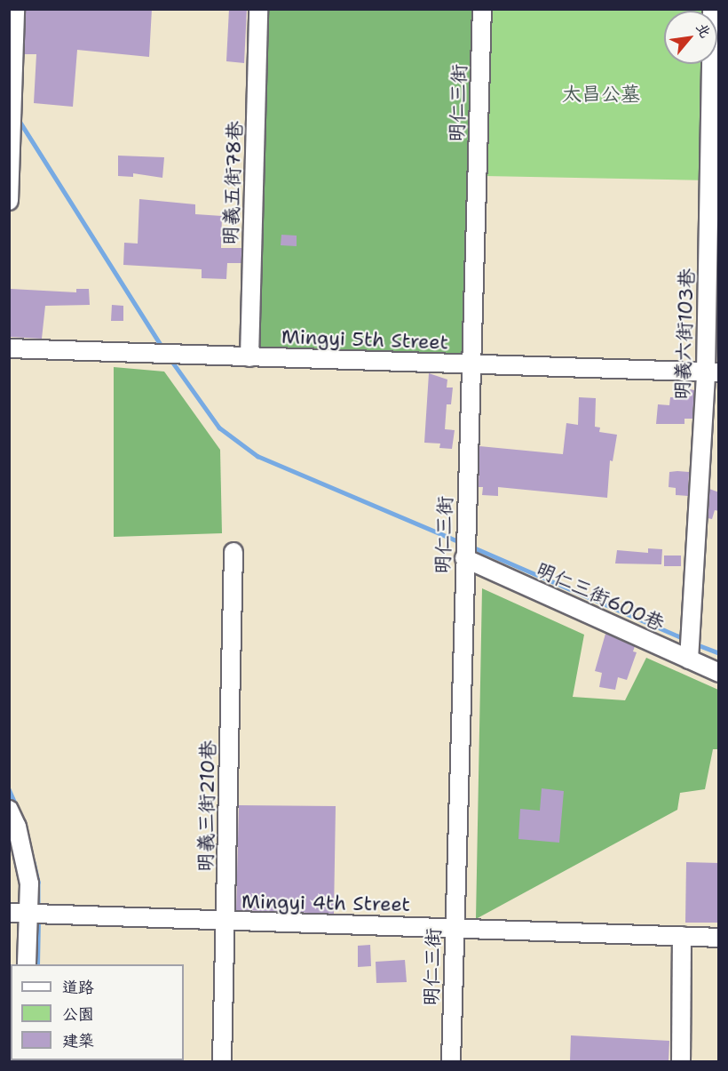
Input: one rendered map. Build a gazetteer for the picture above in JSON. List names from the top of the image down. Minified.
{"streets":{"street":["明仁三街","明義五街78巷","明義六街103巷","Mingyi 5th Street","明仁三街600巷","明義三街210巷","Mingyi 4th Street"]},"crossings":[["明仁三街","Mingyi 5th Street"],["明仁三街","明仁三街600巷"],["明仁三街","Mingyi 4th Street"],["明義五街78巷","Mingyi 5th Street"],["明義六街103巷","Mingyi 5th Street"],["明義六街103巷","明仁三街600巷"],["明義三街210巷","Mingyi 4th Street"]],"parks":["太昌公墓"],"legend":["道路","公園","建築"],"north":"top right"}
